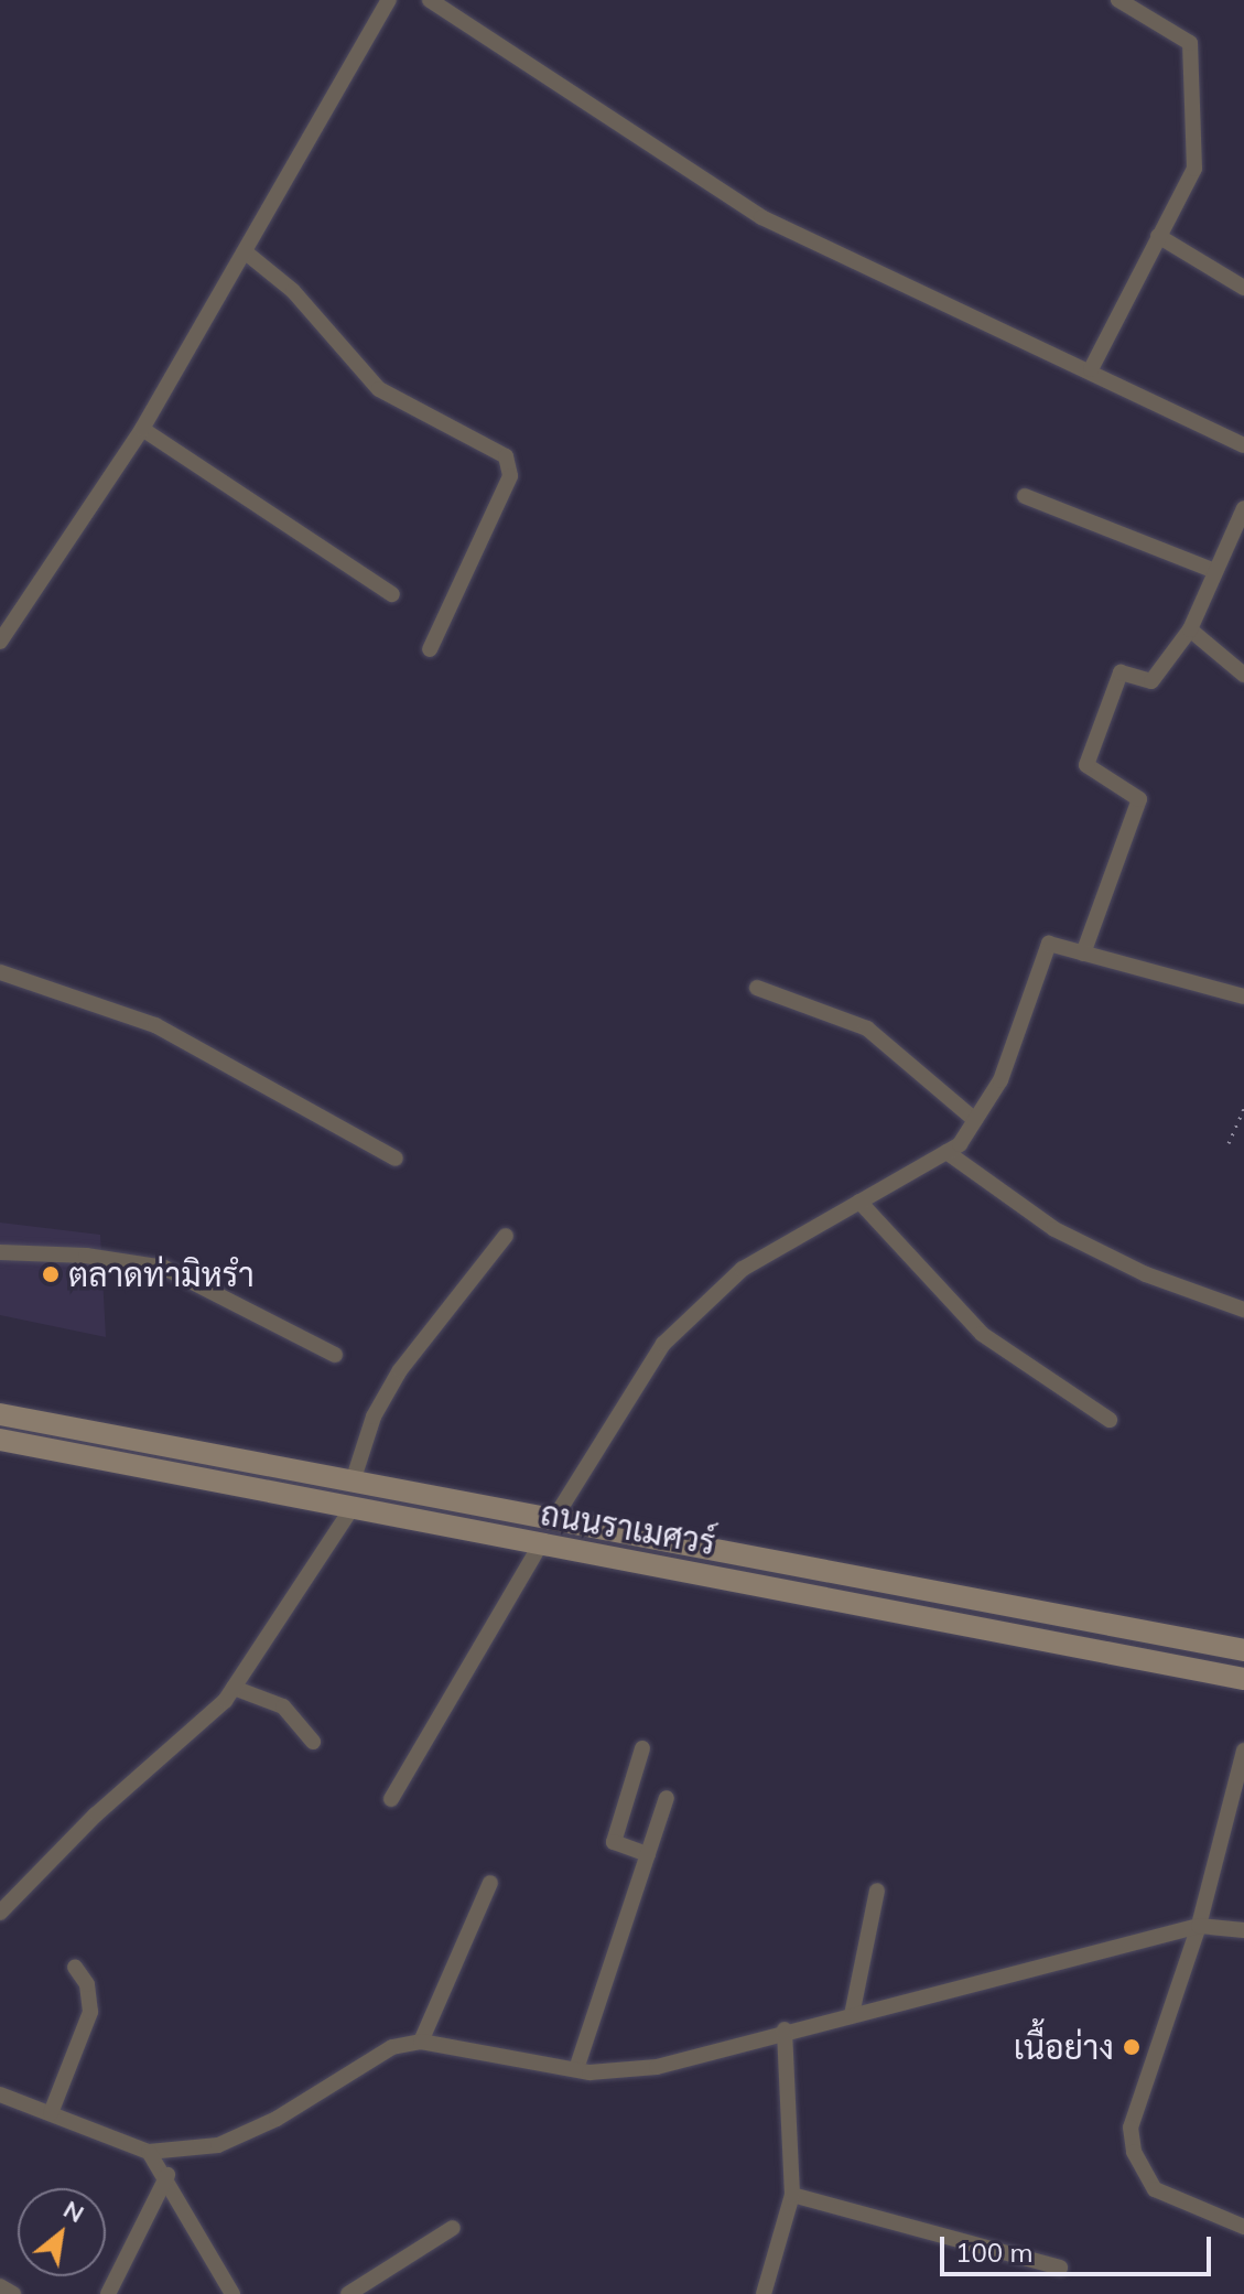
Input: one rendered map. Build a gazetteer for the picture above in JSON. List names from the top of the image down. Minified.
{"streets":{"main road":["ถนนราเมศวร์"]},"places":["ตลาดท่ามิหรำ","เนื้อย่าง"],"scale_bar":"100 m","north":"top right"}
